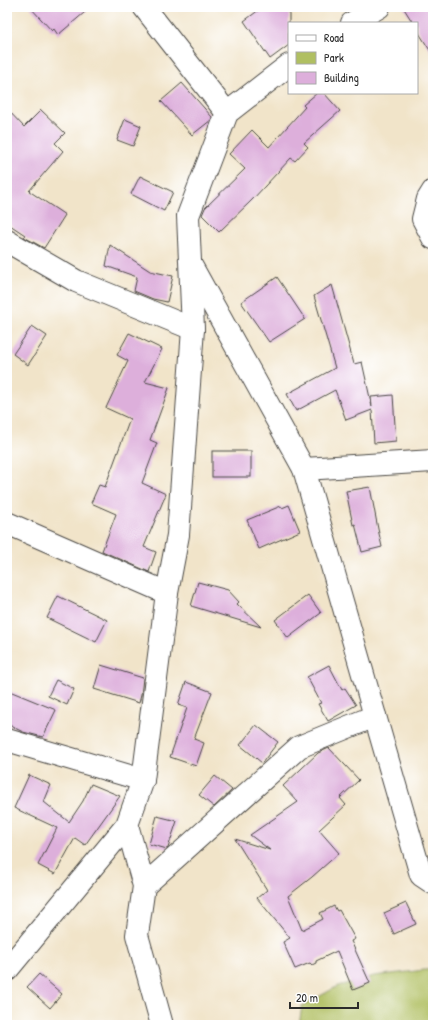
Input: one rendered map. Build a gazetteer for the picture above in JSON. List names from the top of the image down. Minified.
{"legend":["Road","Park","Building"],"scale_bar":"20 m"}
